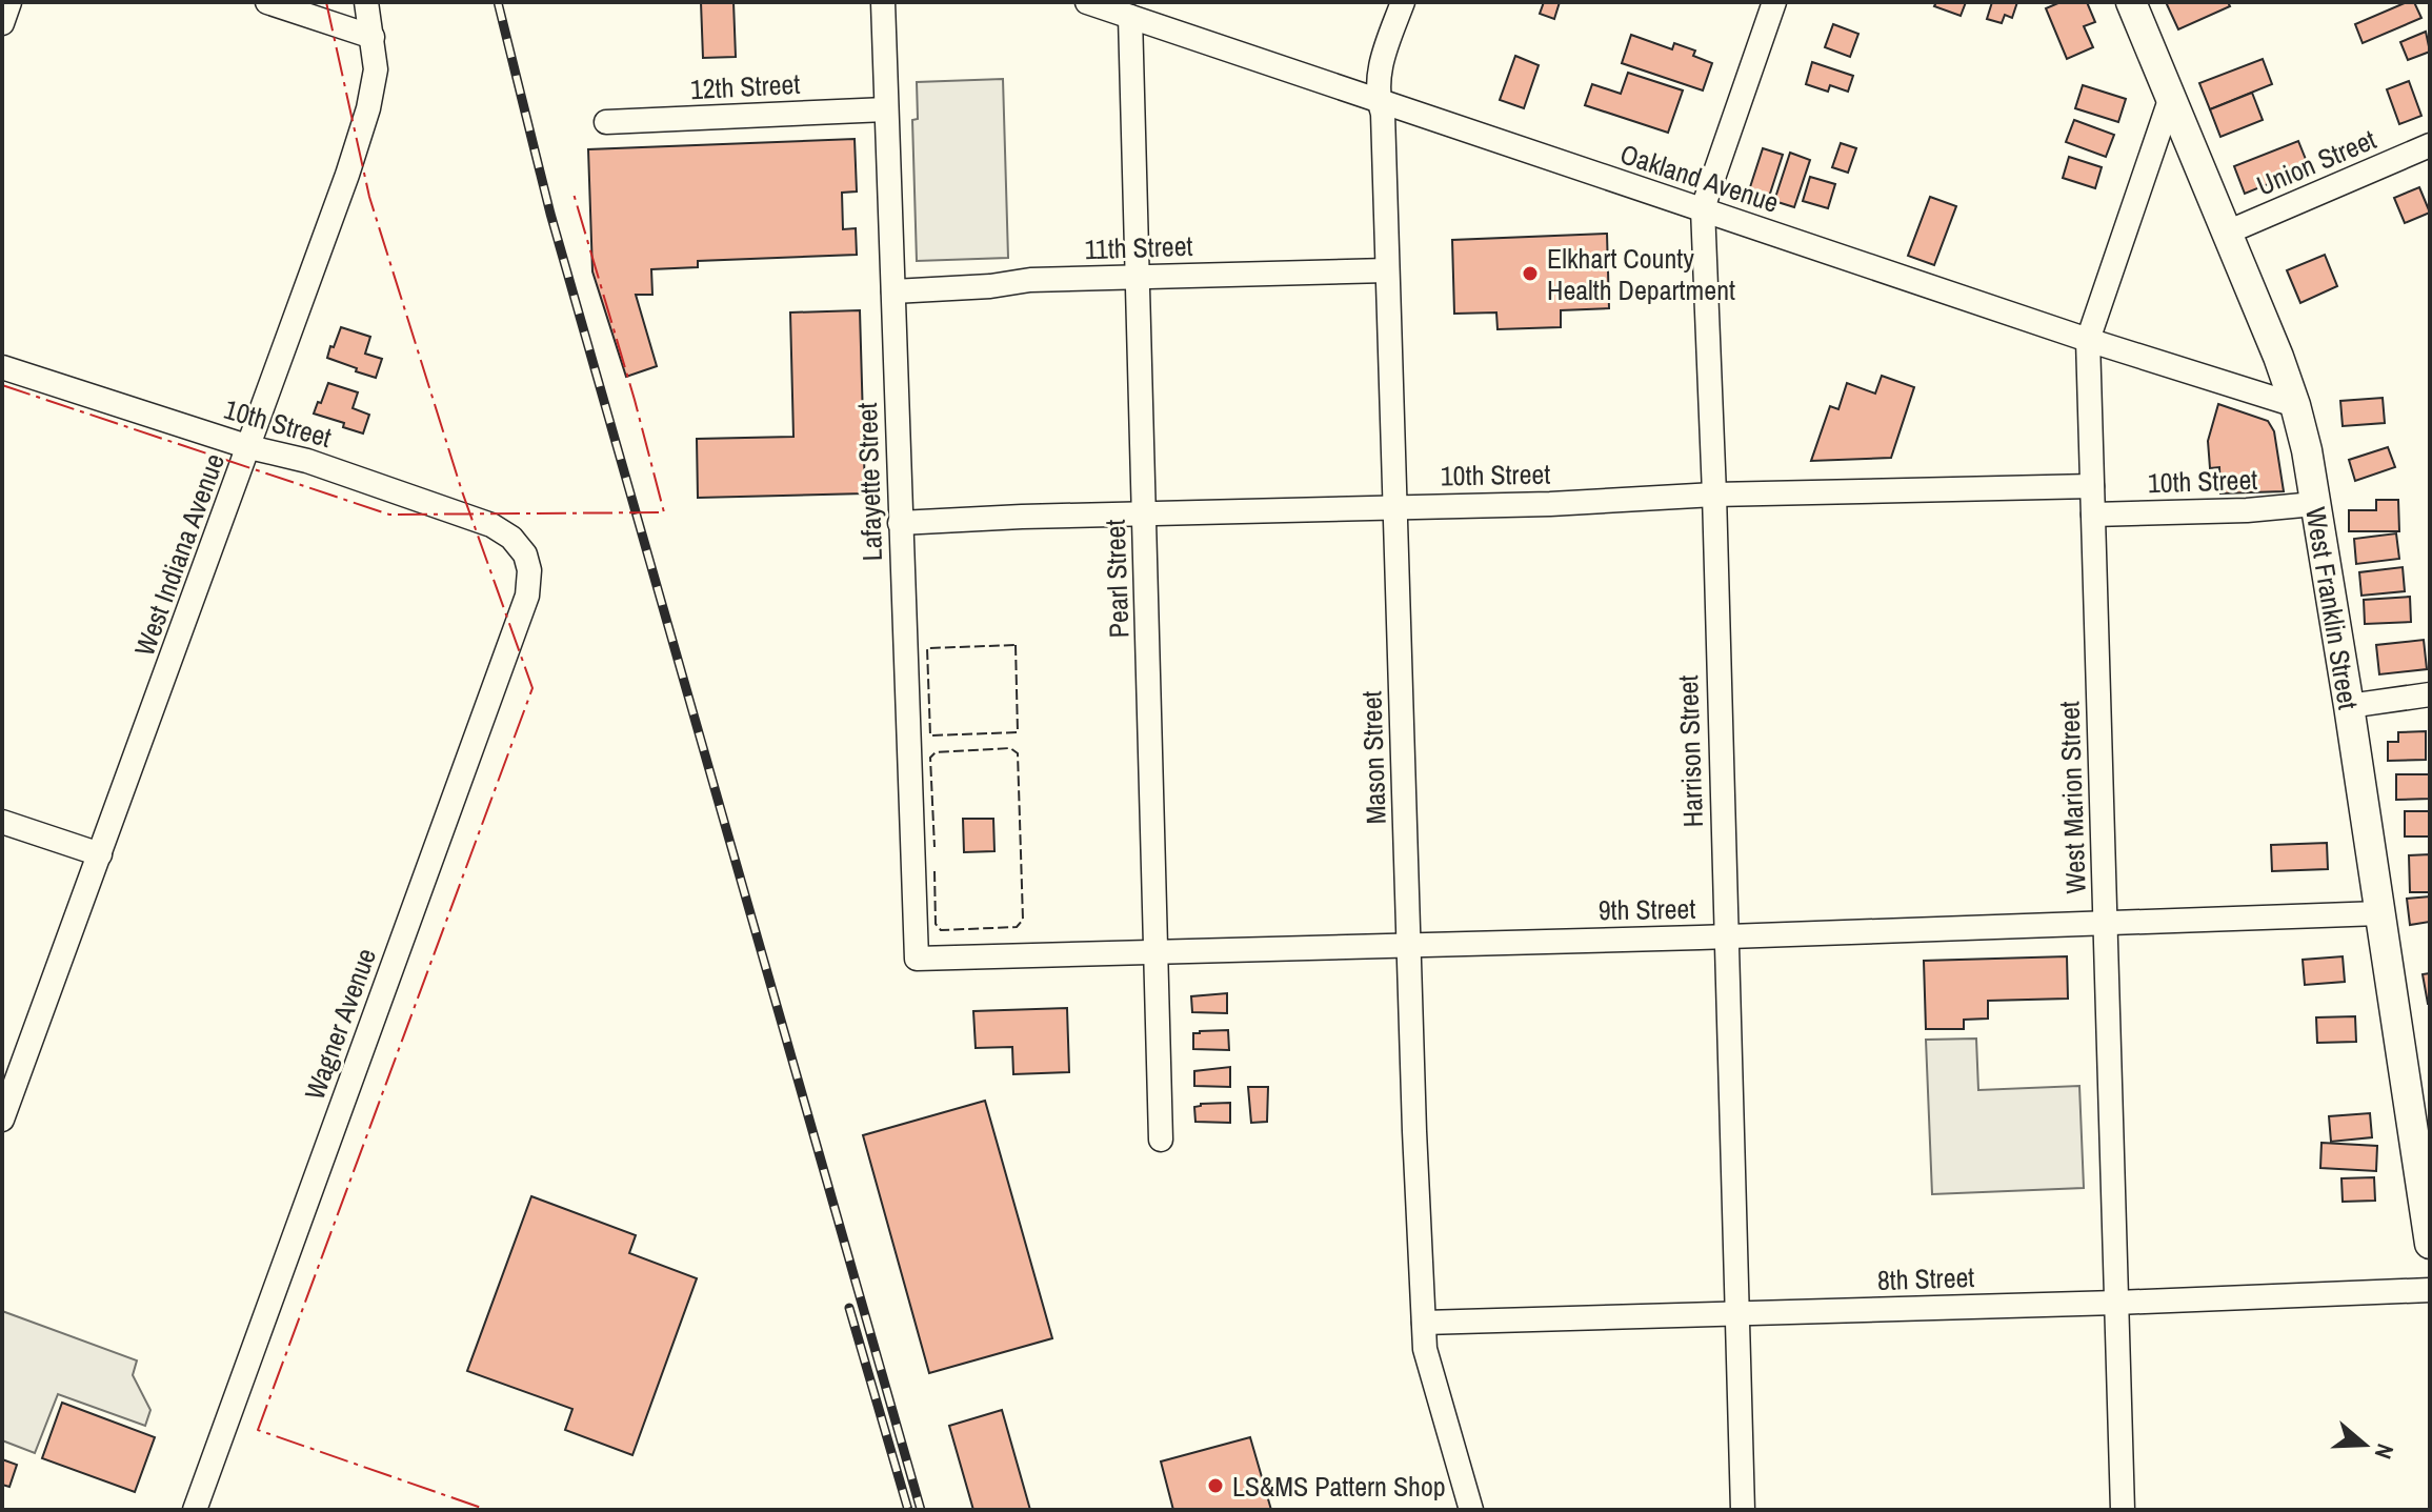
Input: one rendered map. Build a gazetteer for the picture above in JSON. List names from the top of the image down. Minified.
{"streets":{"main road":["West Franklin Street"],"street":["12th Street","Union Street","Oakland Avenue","11th Street","10th Street","Lafayette Street","West Indiana Avenue","Pearl Street","Harrison Street","Mason Street","West Marion Street","9th Street","Wagner Avenue","8th Street"]},"crossings":[["12th Street","Lafayette Street"],["Union Street","West Franklin Street"],["Oakland Avenue","Pearl Street"],["Oakland Avenue","West Franklin Street"],["Oakland Avenue","Harrison Street"],["Oakland Avenue","Mason Street"],["Oakland Avenue","West Marion Street"],["11th Street","Lafayette Street"],["11th Street","Pearl Street"],["11th Street","Mason Street"],["10th Street","Lafayette Street"],["10th Street","West Indiana Avenue"],["10th Street","Pearl Street"],["10th Street","West Franklin Street"],["10th Street","Harrison Street"],["10th Street","Mason Street"],["10th Street","West Marion Street"],["10th Street","Wagner Avenue"],["Lafayette Street","9th Street"],["Pearl Street","9th Street"],["West Franklin Street","West Marion Street"],["West Franklin Street","9th Street"],["Harrison Street","9th Street"],["Harrison Street","8th Street"],["Mason Street","9th Street"],["Mason Street","8th Street"],["West Marion Street","9th Street"],["West Marion Street","8th Street"]],"places":["Elkhart County Health Department","LS&MS Pattern Shop"],"north":"right"}
